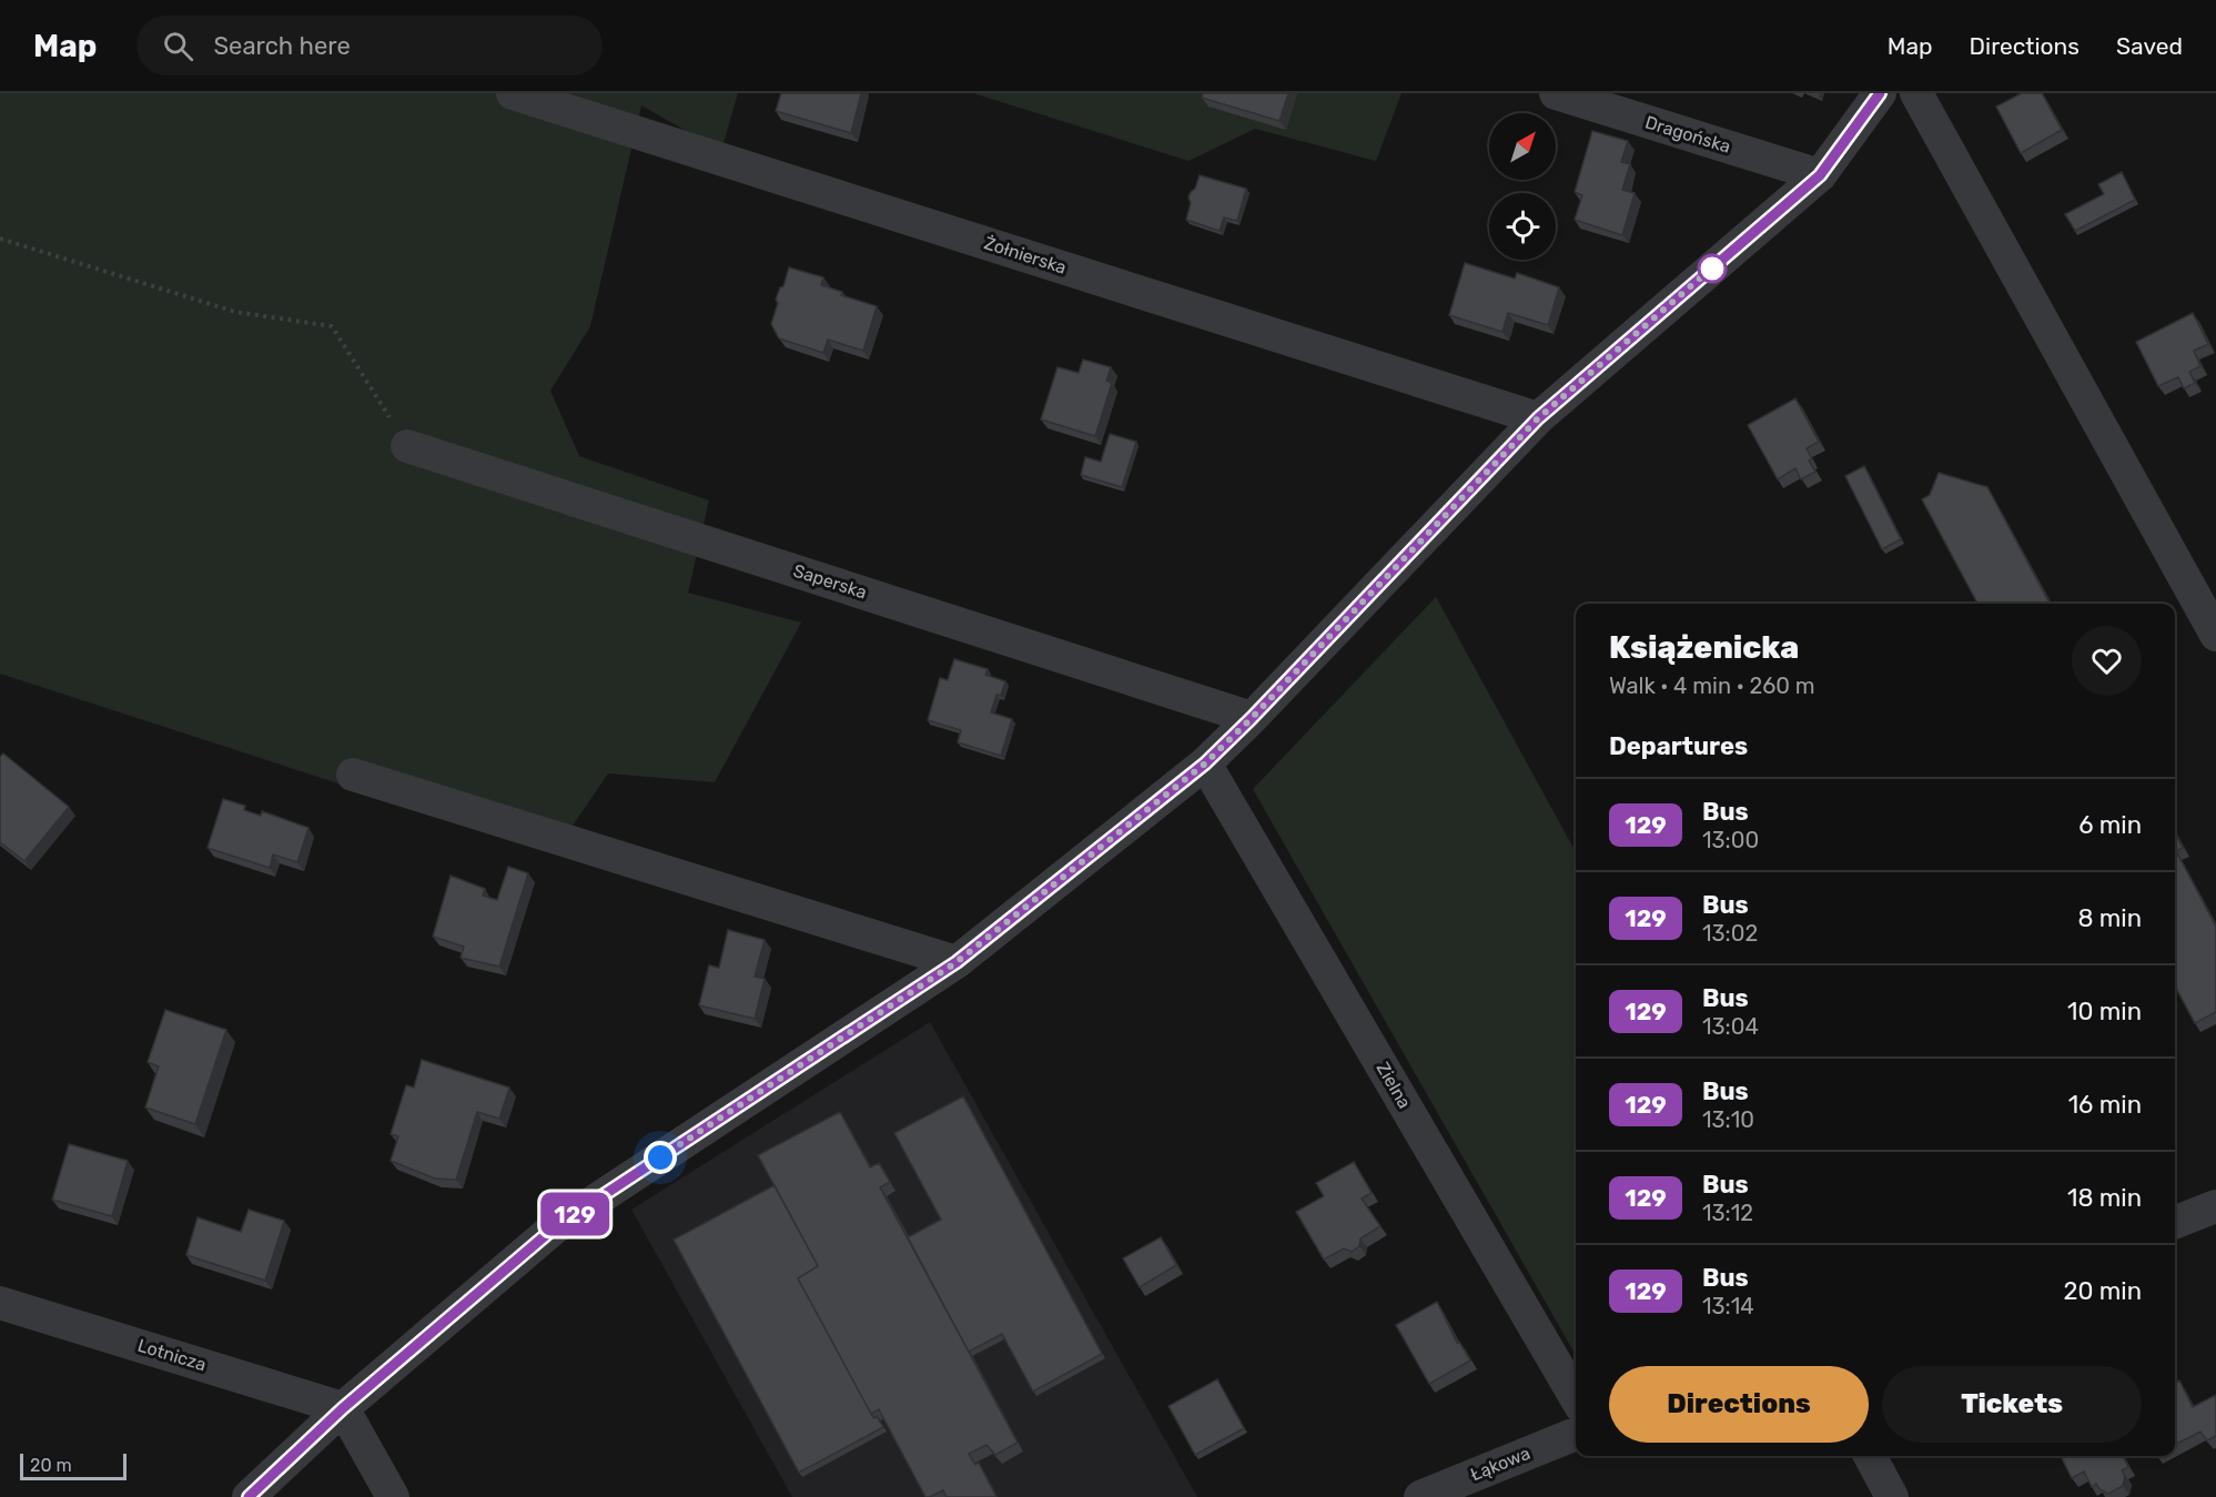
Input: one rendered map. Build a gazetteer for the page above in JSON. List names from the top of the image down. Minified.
{"streets":{"street":["Dragońska","Żołnierska","Saperska","Zielna","Lotnicza","Łąkowa"]},"lines":["bus line 129"],"scale_bar":"20 m","north":"top right","page":{"header":"Map","search":"Search here","nav":["Map","Directions","Saved"],"on_map":"129","heading":[["Książenicka","Walk · 4 min · 260 m"],"Departures"],"list":[{"mark":"129","name":"Bus","note":"13:00","value":"6 min"},{"mark":"129","name":"Bus","note":"13:02","value":"8 min"},{"mark":"129","name":"Bus","note":"13:04","value":"10 min"},{"mark":"129","name":"Bus","note":"13:10","value":"16 min"},{"mark":"129","name":"Bus","note":"13:12","value":"18 min"},{"mark":"129","name":"Bus","note":"13:14","value":"20 min"}],"buttons":["Directions","Tickets"],"scale":"20 m"}}
